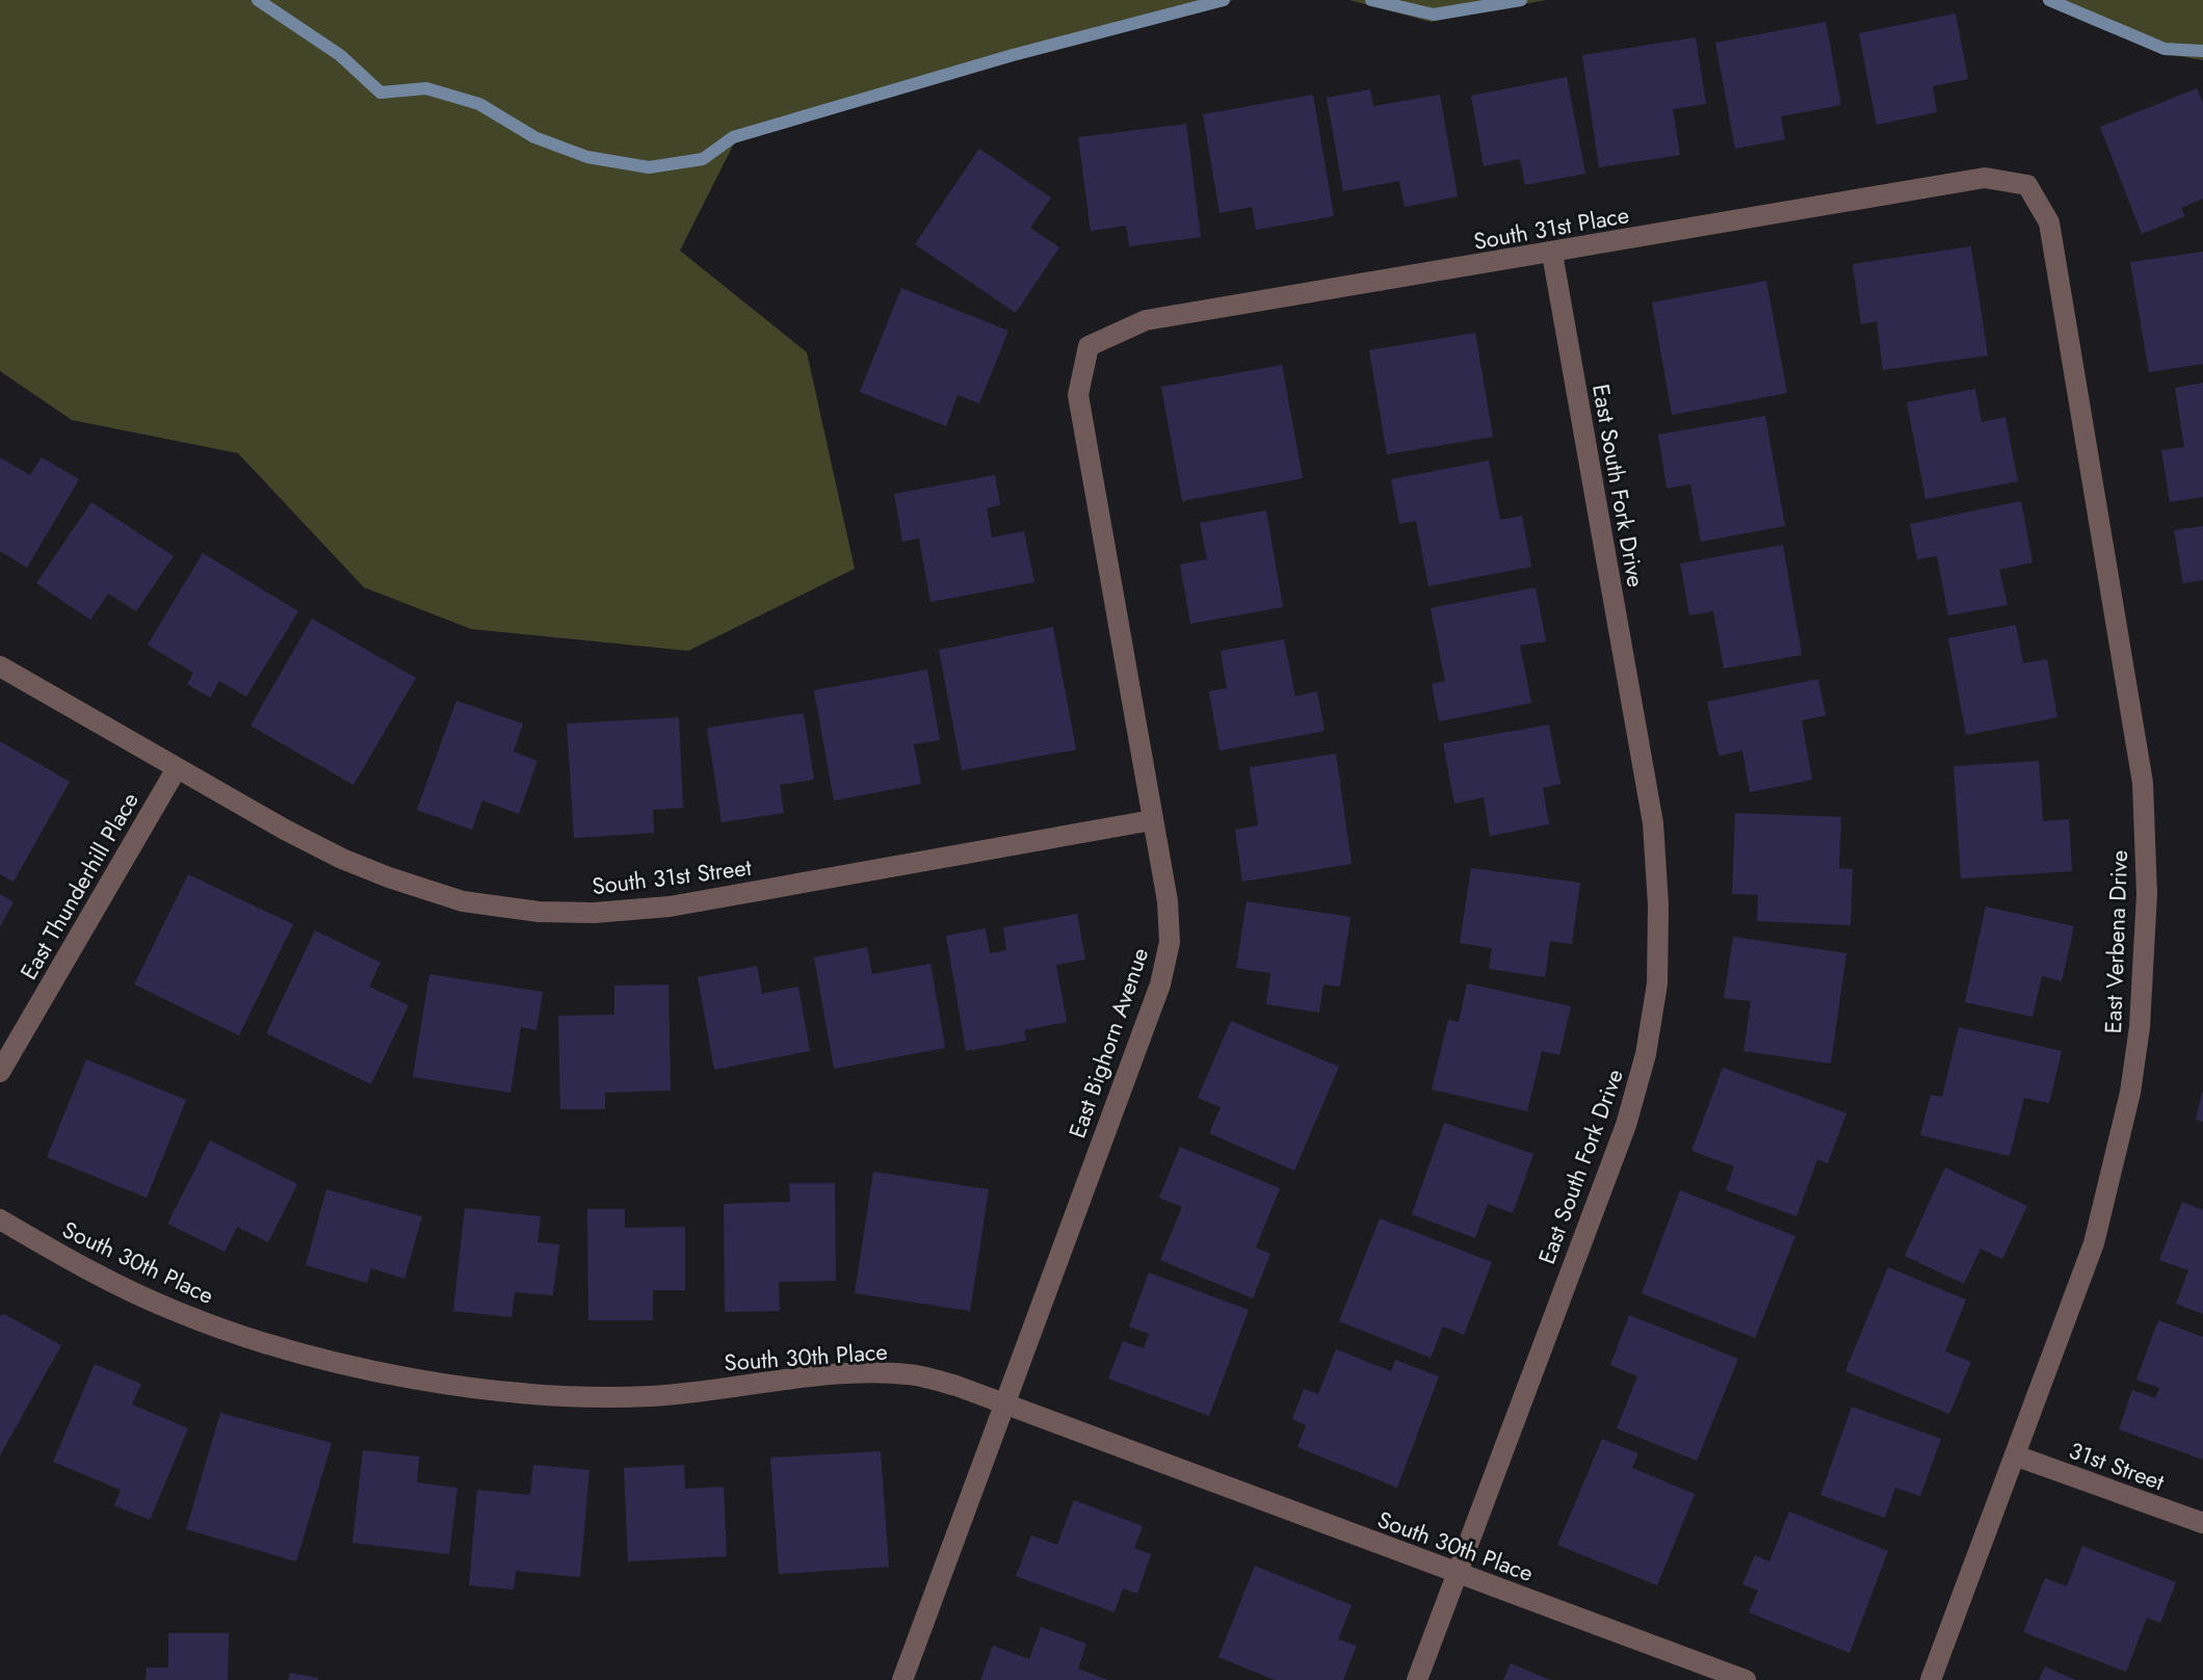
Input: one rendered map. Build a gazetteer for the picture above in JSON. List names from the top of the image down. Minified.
{"streets":{"street":["South 31st Place","East South Fork Drive","South 31st Street","East Thunderhill Place","East Verbena Drive","East Bighorn Avenue","South 30th Place","31st Street"]},"crossings":[["South 31st Place","East South Fork Drive"],["South 31st Place","East Verbena Drive"],["South 31st Place","East Bighorn Avenue"],["East South Fork Drive","South 30th Place"],["South 31st Street","East Thunderhill Place"],["South 31st Street","East Bighorn Avenue"],["East Verbena Drive","31st Street"],["East Bighorn Avenue","South 30th Place"]]}
